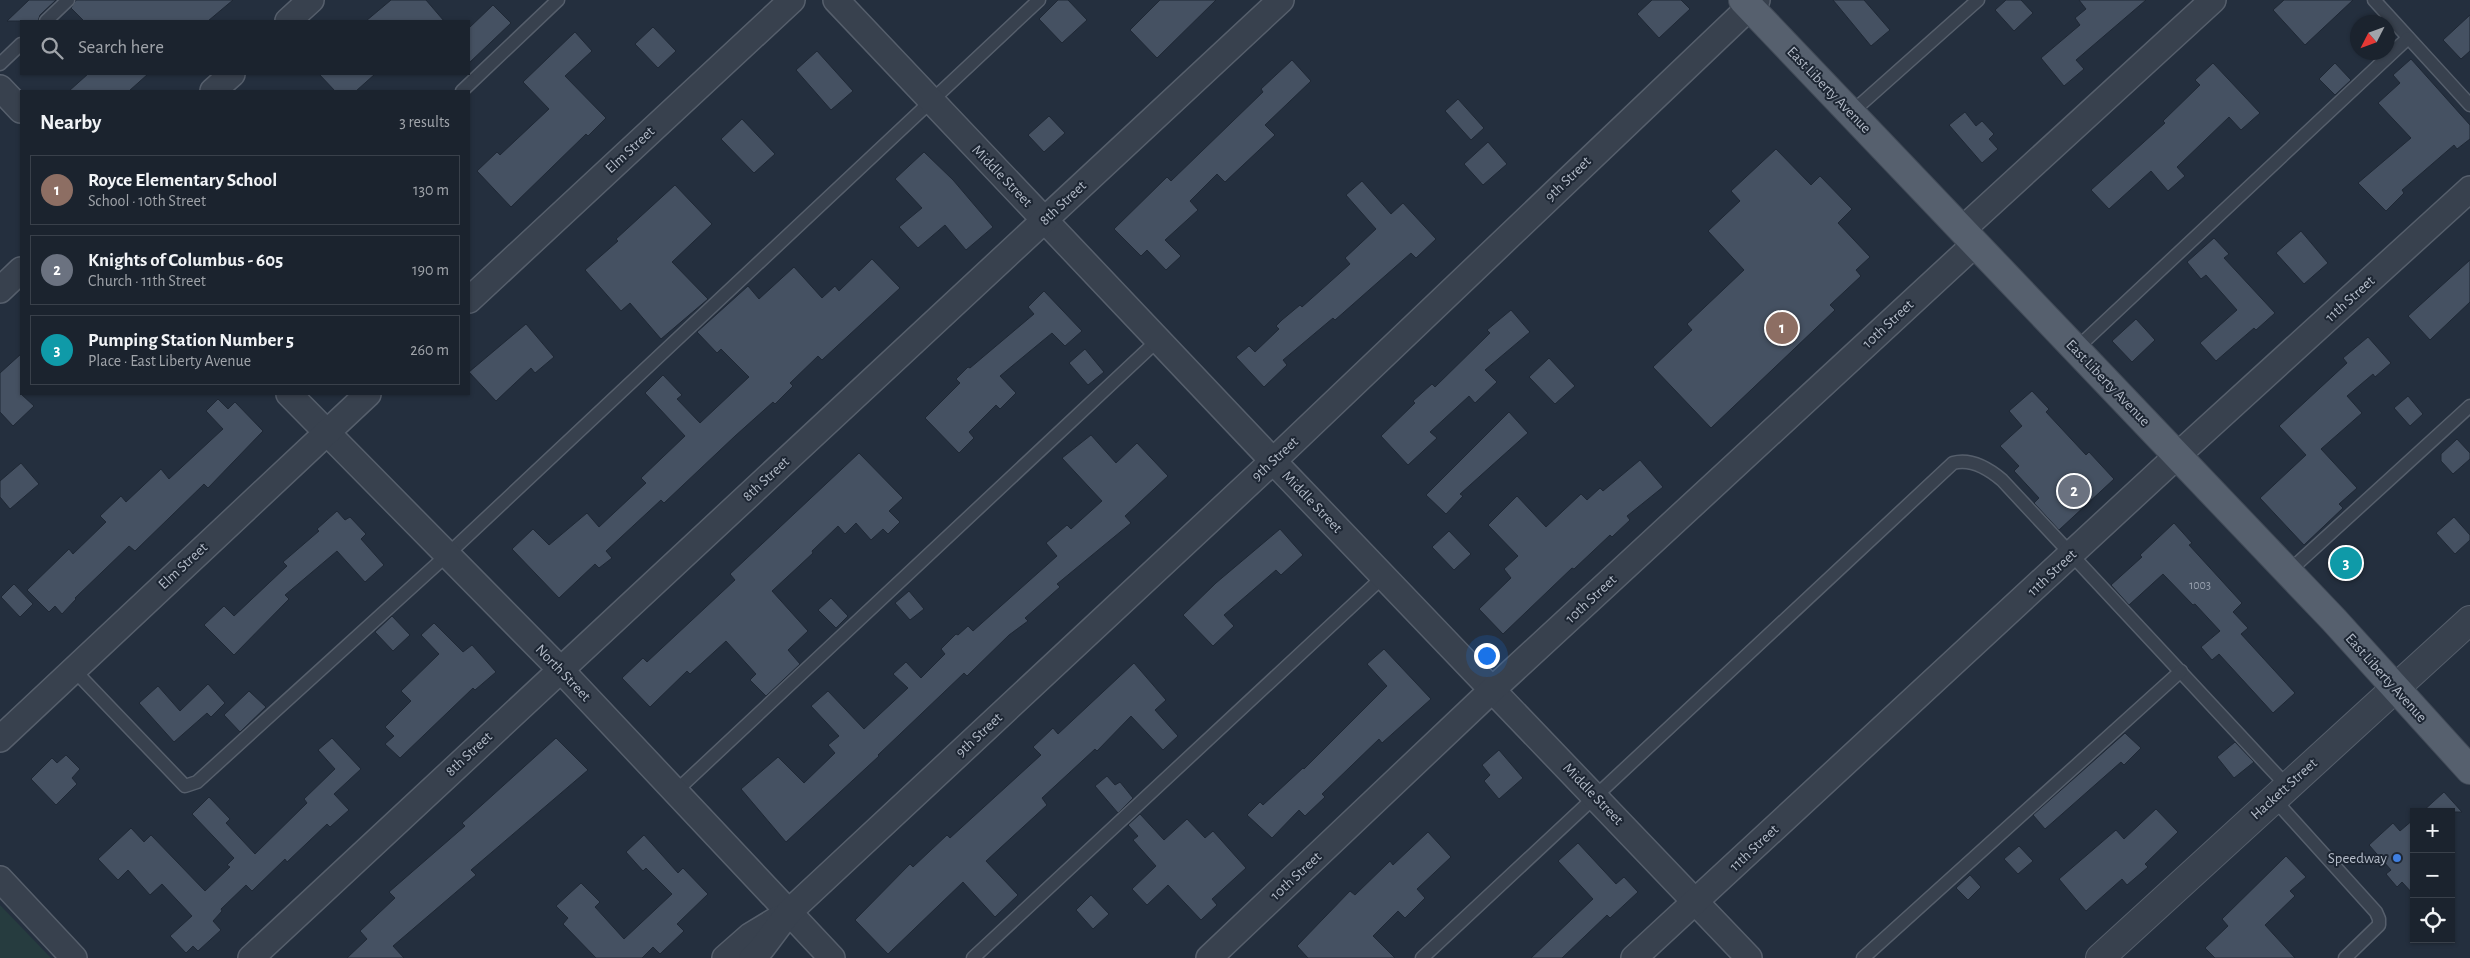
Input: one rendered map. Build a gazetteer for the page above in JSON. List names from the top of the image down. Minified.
{"streets":{"main road":["East Liberty Avenue"],"street":["Elm Street","Middle Street","9th Street","8th Street","11th Street","10th Street","North Street","Hackett Street"]},"crossings":[["East Liberty Avenue","9th Street"],["East Liberty Avenue","11th Street"],["East Liberty Avenue","10th Street"],["East Liberty Avenue","Hackett Street"],["Elm Street","North Street"],["Middle Street","9th Street"],["Middle Street","8th Street"],["Middle Street","11th Street"],["Middle Street","10th Street"],["9th Street","North Street"],["8th Street","North Street"]],"places":["Speedway"],"house_numbers":["1003"],"north":"bottom left","page":{"search":"Search here","heading":["Nearby","3 results"],"list":[{"mark":"1","name":"Royce Elementary School","note":"School · 10th Street","value":"130 m"},{"mark":"2","name":"Knights of Columbus - 605","note":"Church · 11th Street","value":"190 m"},{"mark":"3","name":"Pumping Station Number 5","note":"Place · East Liberty Avenue","value":"260 m"}],"pins":["1","2","3"],"map_buttons":["+","−"]}}
